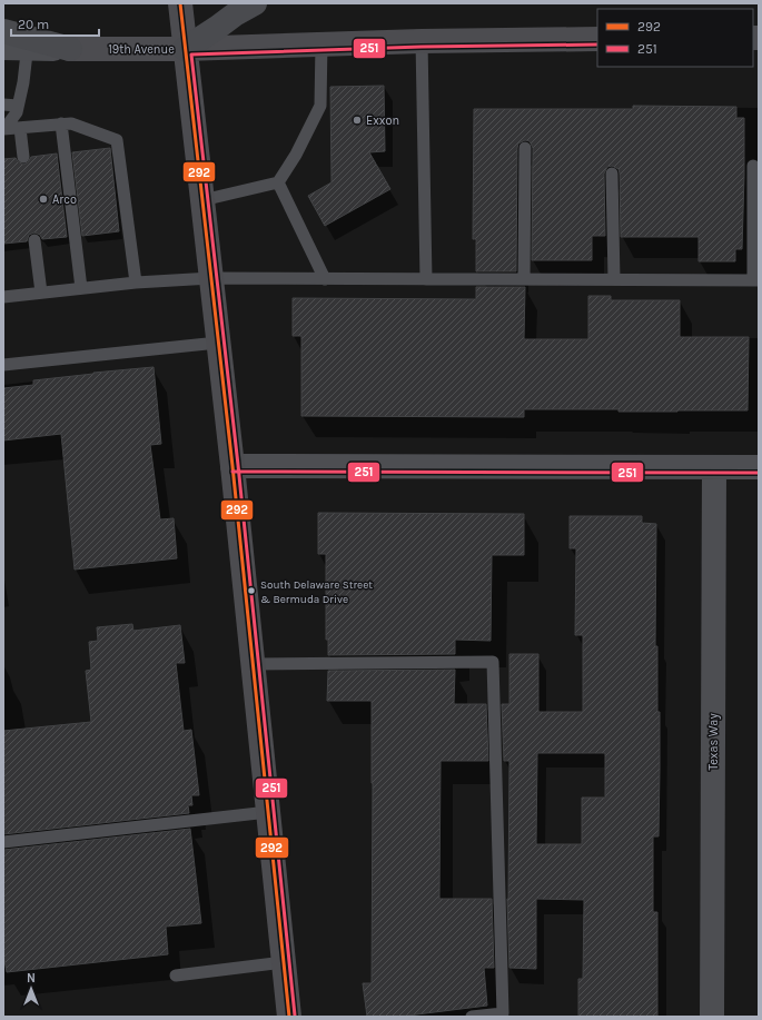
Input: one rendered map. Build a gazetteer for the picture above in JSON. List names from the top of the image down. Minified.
{"streets":{"main road":["19th Avenue"],"street":["Texas Way"]},"places":["Exxon","Arco","South Delaware Street & Bermuda Drive"],"lines":["transit line 292","transit line 251"],"legend":["292","251"],"scale_bar":"20 m","north":"top"}
